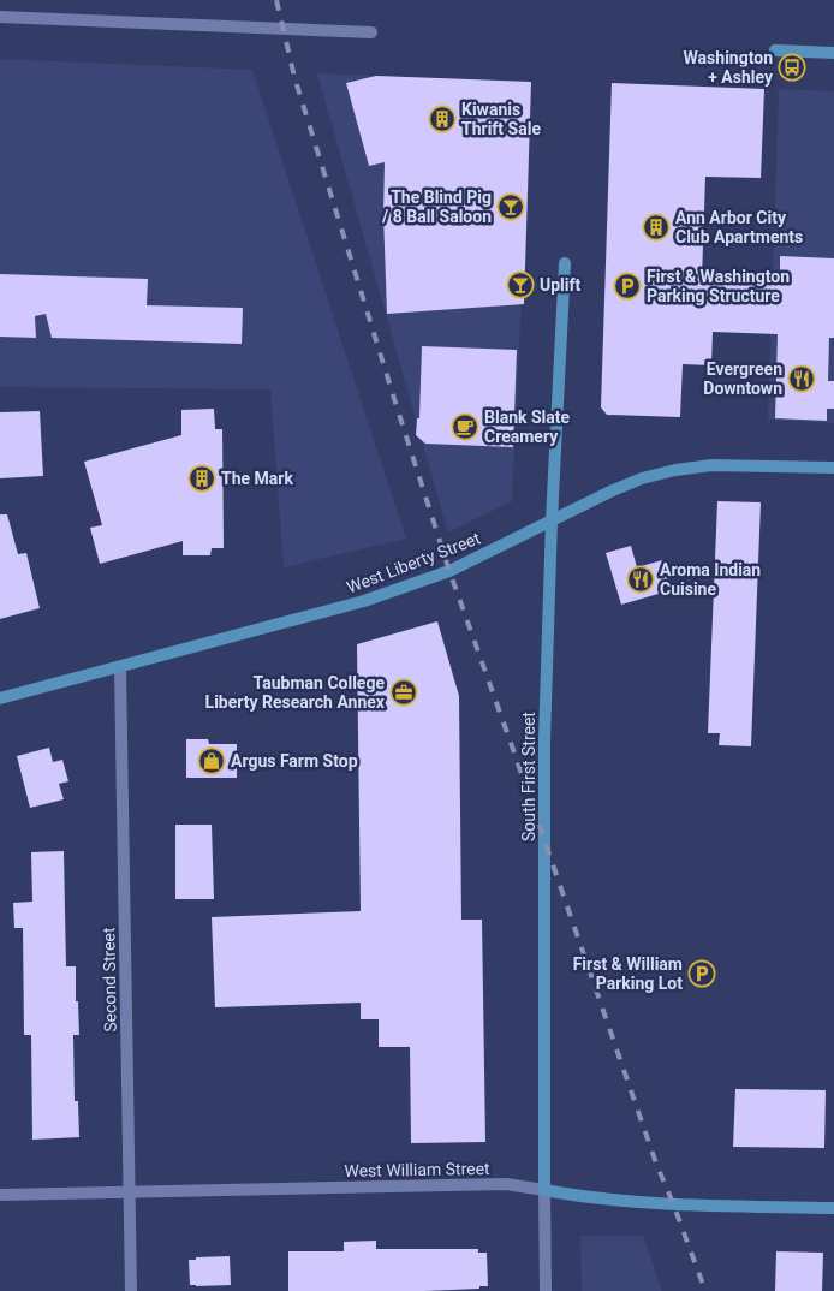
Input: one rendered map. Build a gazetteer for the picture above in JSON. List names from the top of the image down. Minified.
{"streets":{"street":["West Liberty Street","South First Street","Second Street","West William Street"]},"crossings":[["West Liberty Street","South First Street"],["West Liberty Street","Second Street"],["South First Street","West William Street"],["Second Street","West William Street"]],"places":{"bus stop":["Washington + Ashley"],"building":["Kiwanis Thrift Sale","Ann Arbor City Club Apartments","The Mark"],"bar":["The Blind Pig / 8 Ball Saloon","Uplift"],"parking":["First & Washington Parking Structure","First & William Parking Lot"],"restaurant":["Evergreen Downtown","Aroma Indian Cuisine"],"cafe":["Blank Slate Creamery"],"office":["Taubman College Liberty Research Annex"],"shop":["Argus Farm Stop"]}}
